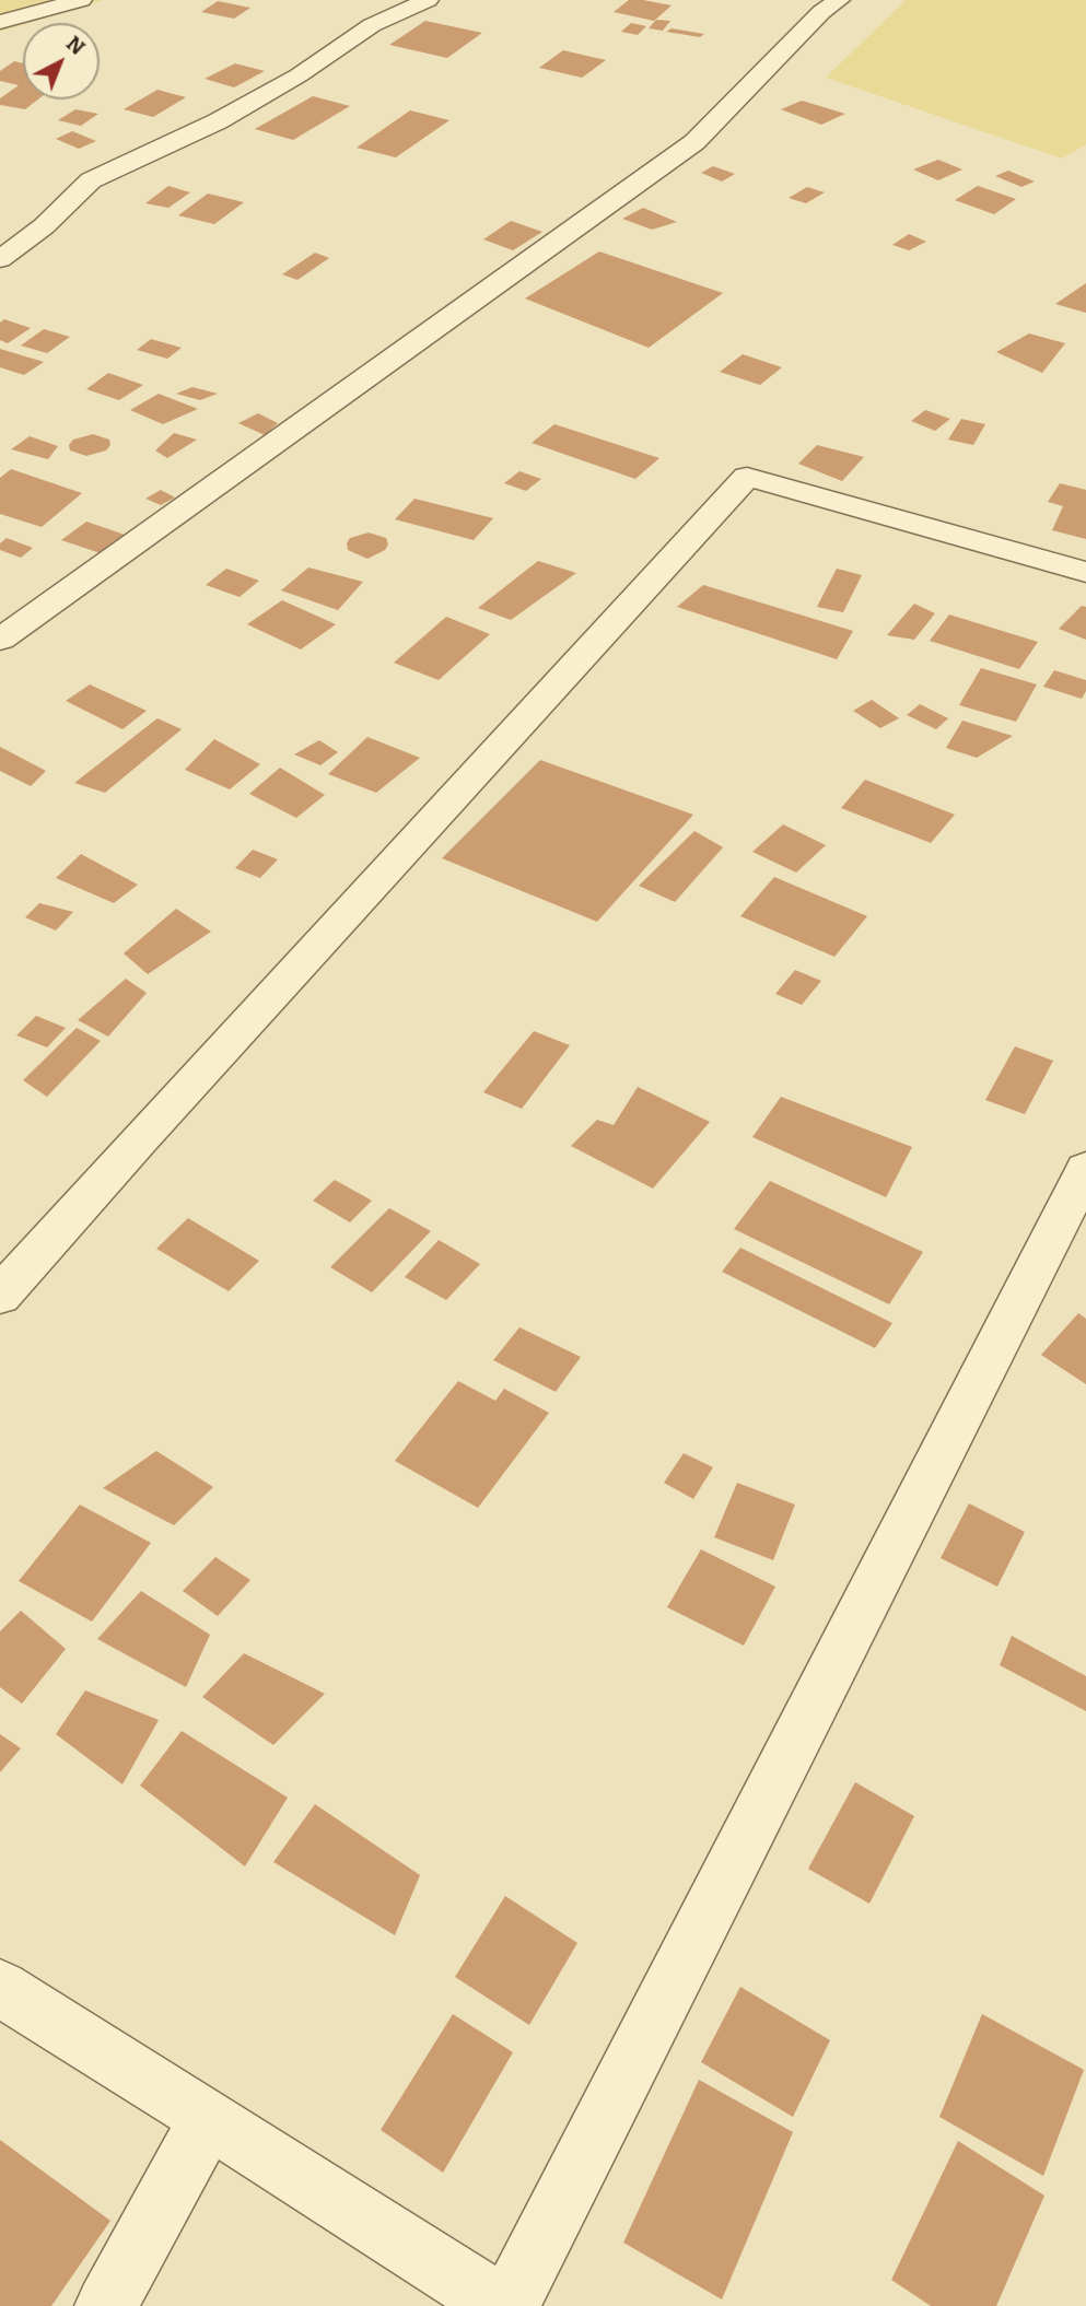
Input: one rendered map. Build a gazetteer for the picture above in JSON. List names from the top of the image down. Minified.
{"north":"top right"}
